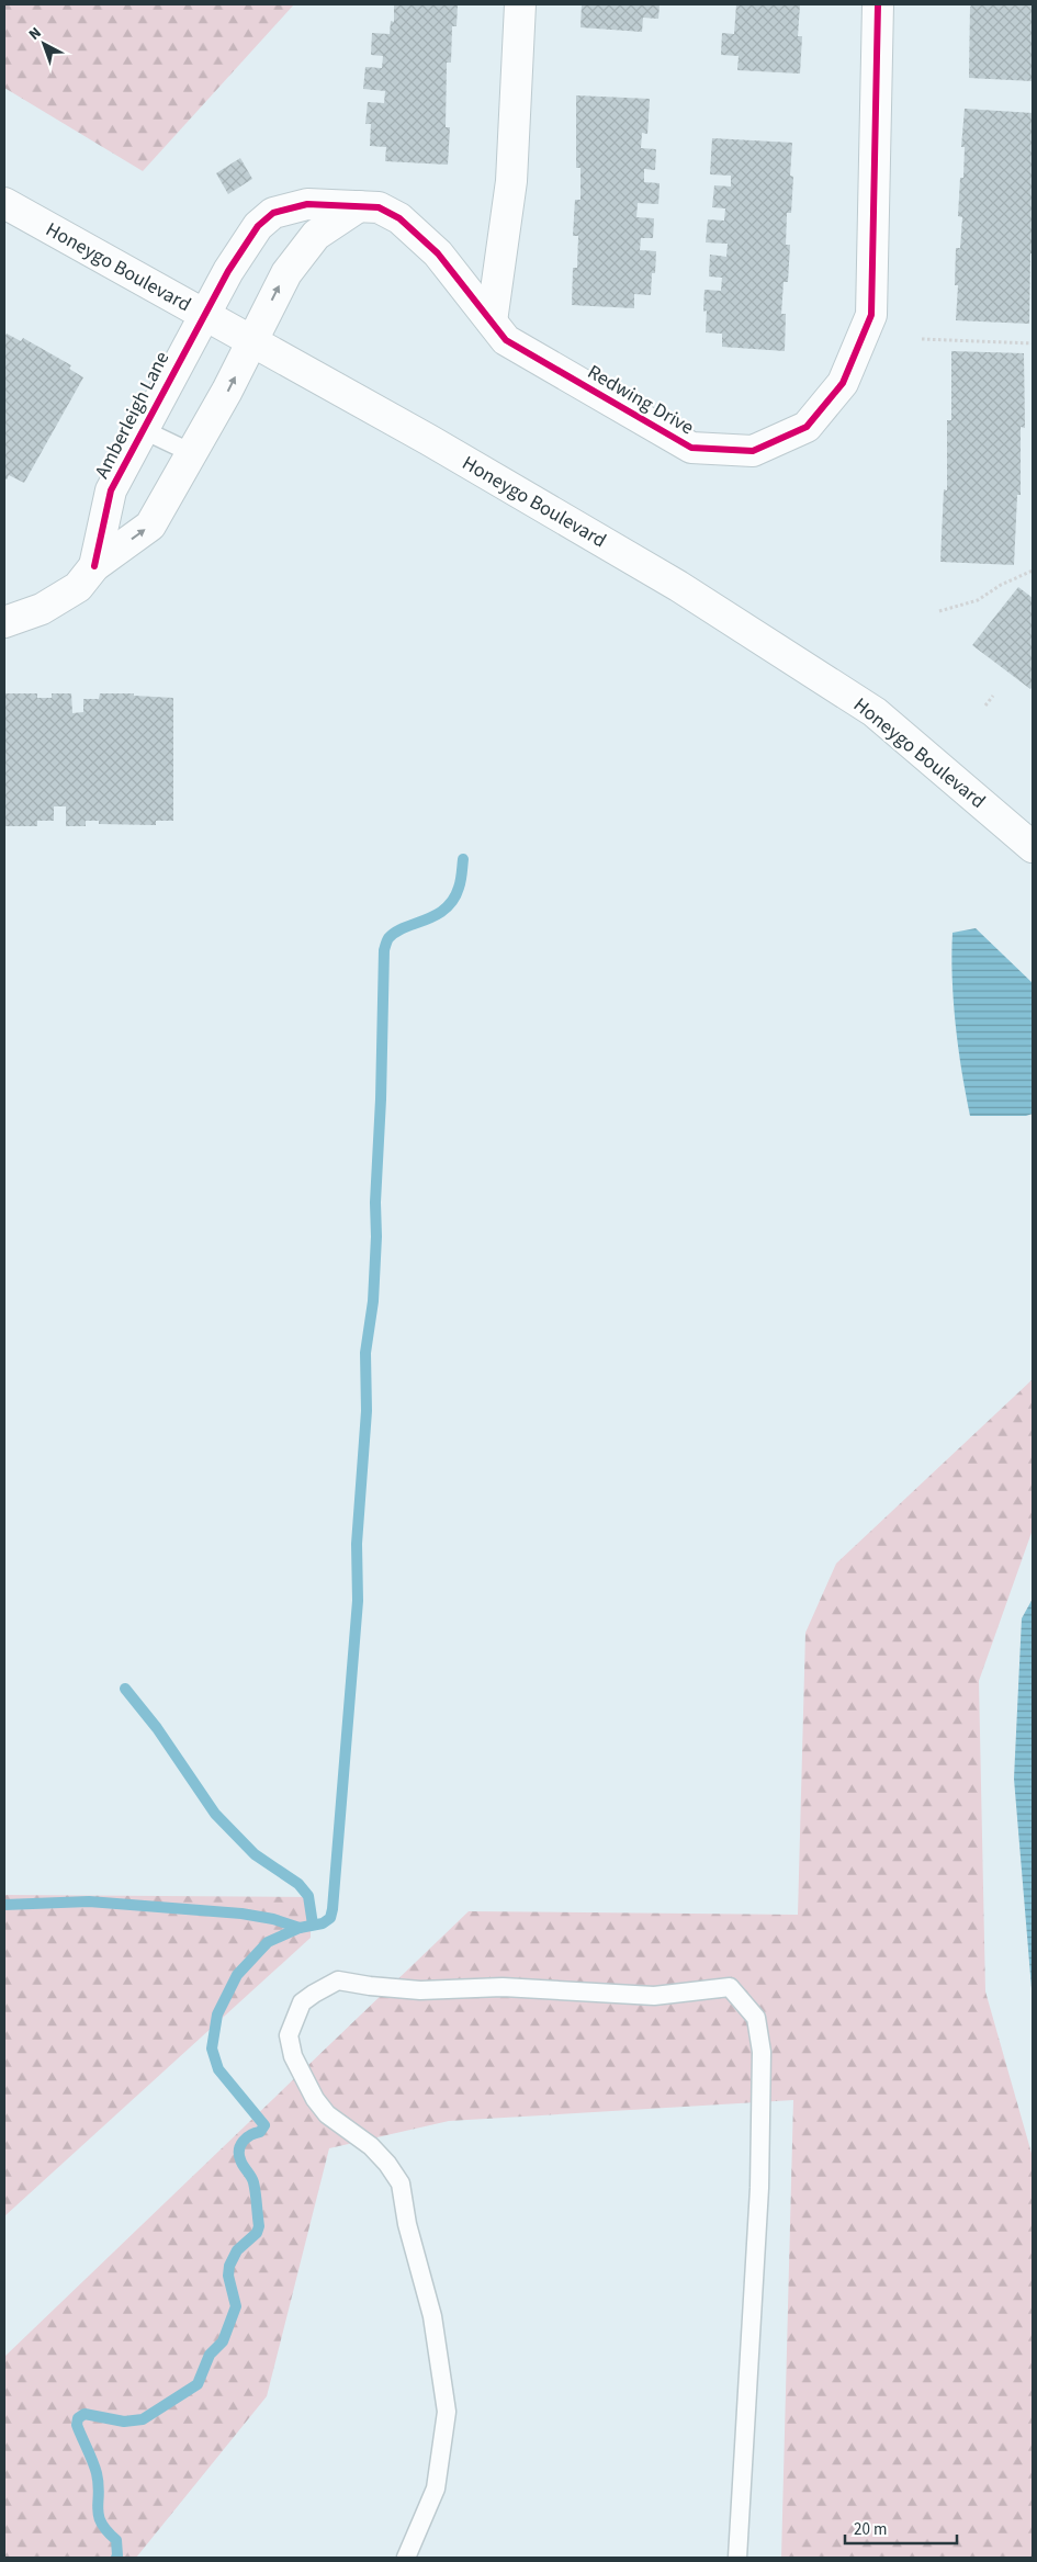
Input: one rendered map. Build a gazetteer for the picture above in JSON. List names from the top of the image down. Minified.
{"streets":{"street":["Honeygo Boulevard","Redwing Drive","Amberleigh Lane"]},"crossings":[["Honeygo Boulevard","Redwing Drive"],["Honeygo Boulevard","Amberleigh Lane"],["Redwing Drive","Amberleigh Lane"]],"scale_bar":"20 m","north":"top left"}
